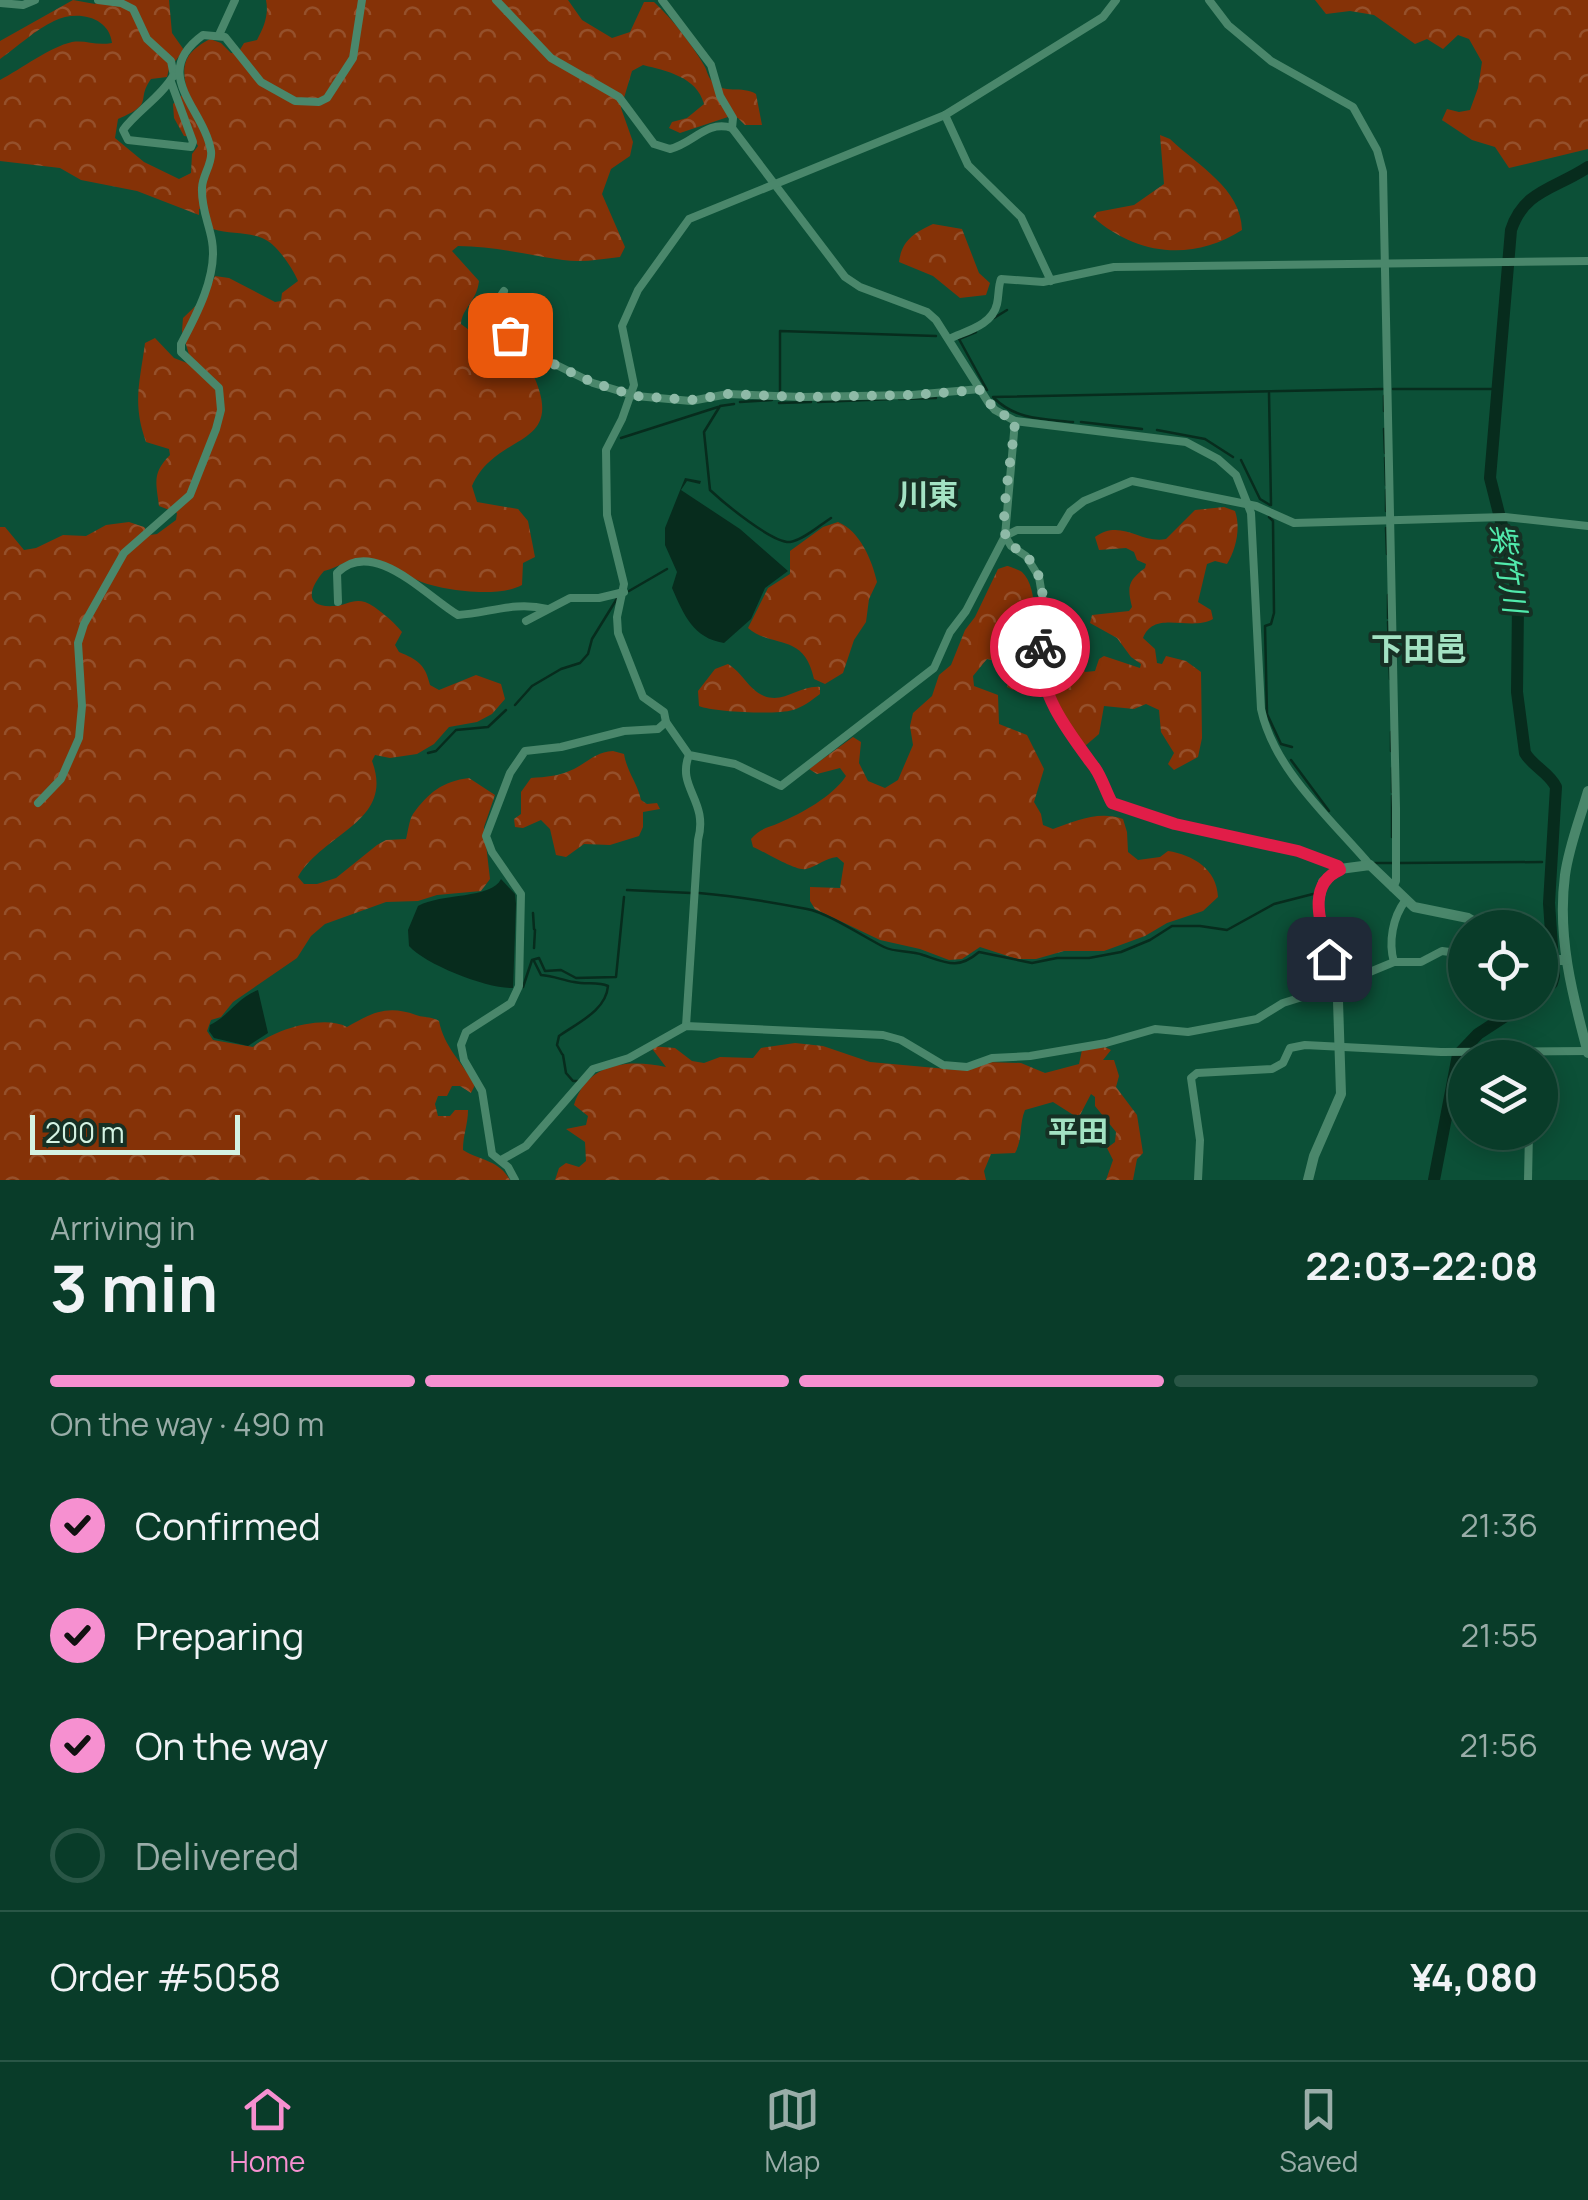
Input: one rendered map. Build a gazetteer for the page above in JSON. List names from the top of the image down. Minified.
{"districts":["川東","下田邑","平田"],"water":["紫竹川"],"scale_bar":"200 m","page":{"scale":"200 m","heading":["3 min","Arriving in","22:03–22:08"],"panel":["Order #5058","¥4,080"],"bar":"On the way · 490 m","list":[["Confirmed","21:36"],["Preparing","21:55"],["On the way","21:56"],"Delivered"],"tabs":["Home","Map","Saved"]}}
